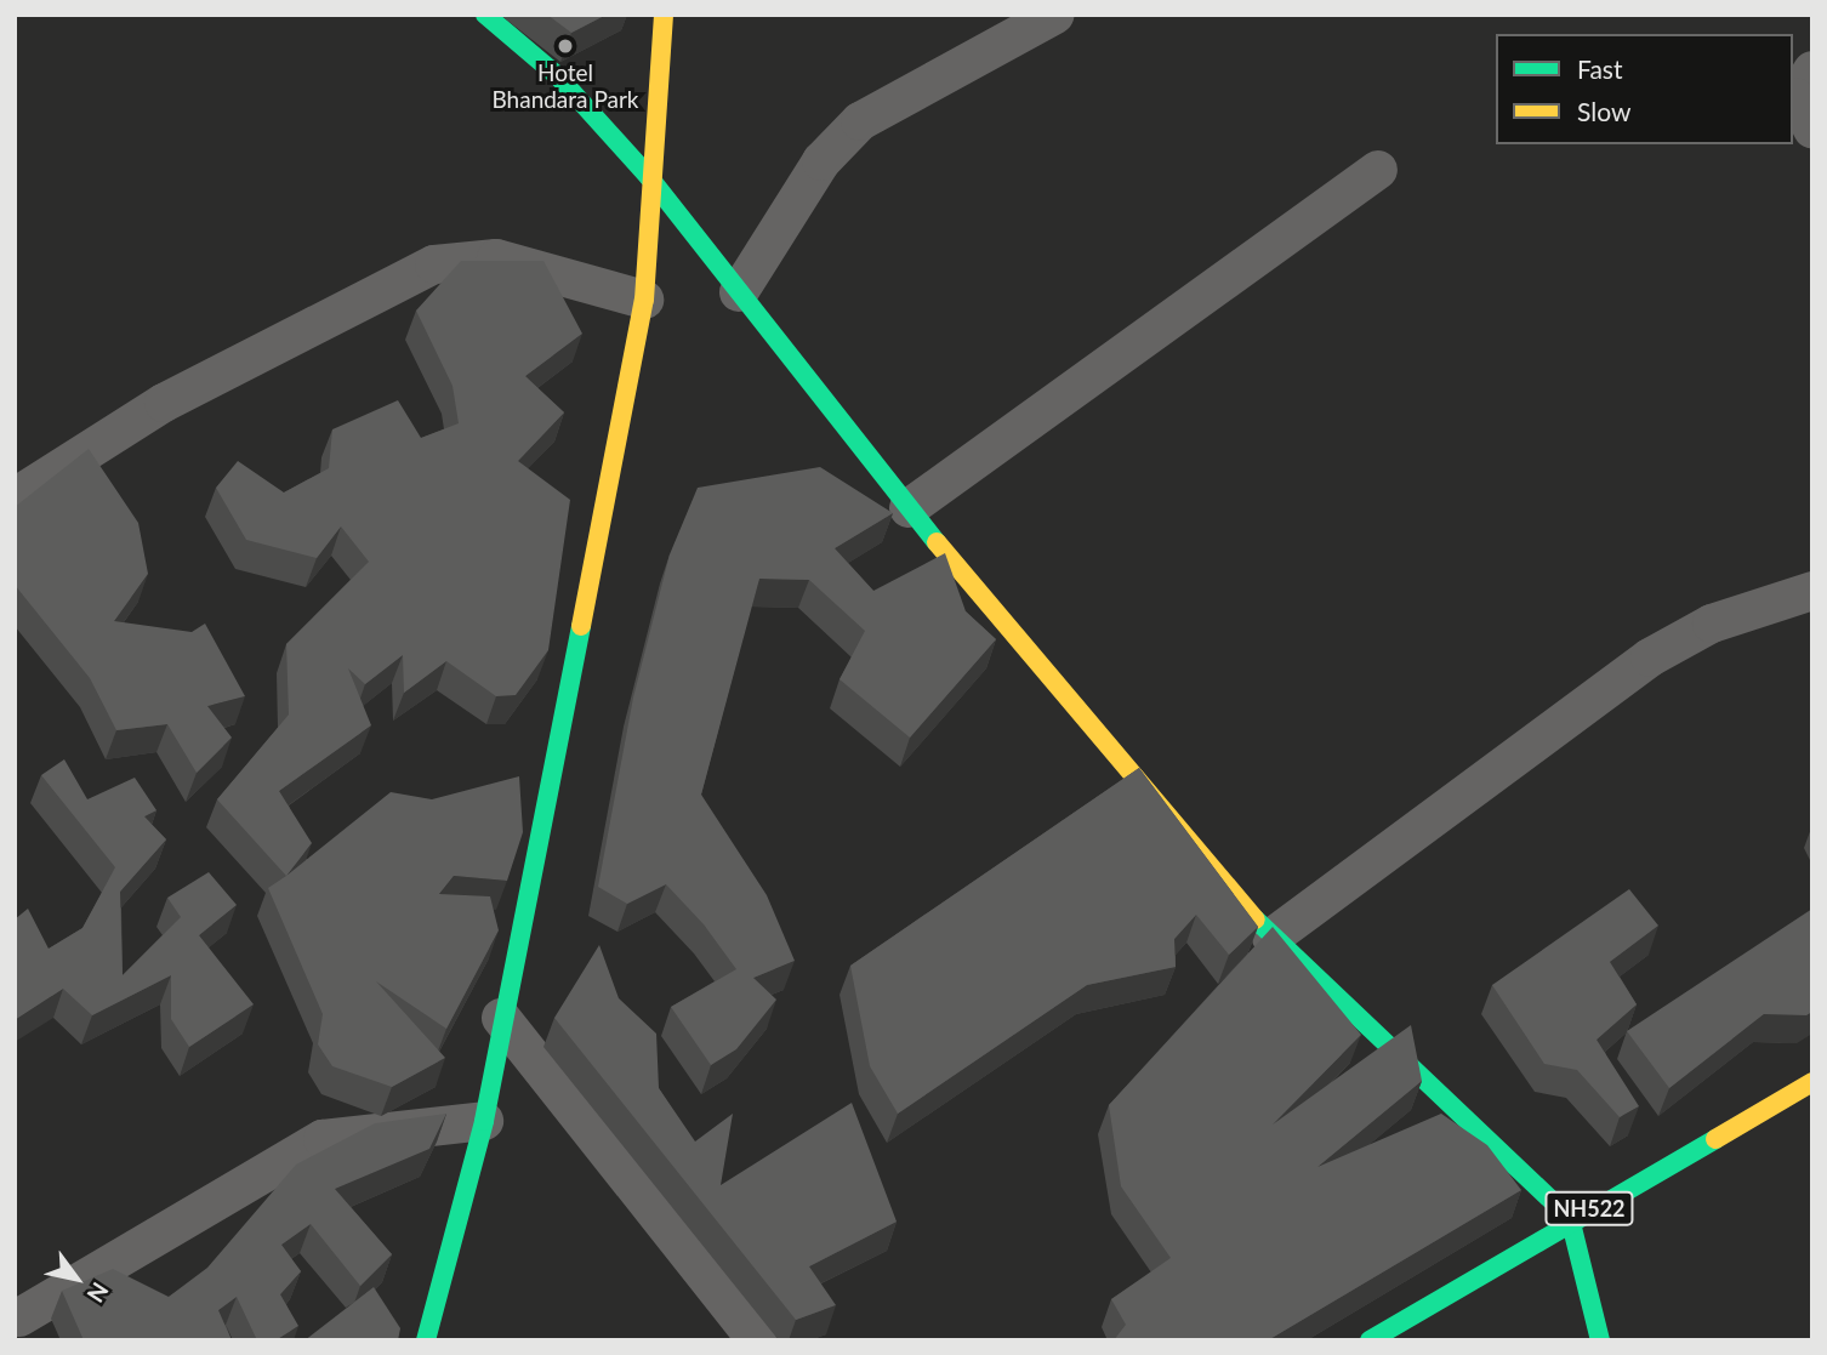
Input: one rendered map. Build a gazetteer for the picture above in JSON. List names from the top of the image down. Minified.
{"streets":{"main road":["NH522"]},"places":["Hotel Bhandara Park"],"legend":["Fast","Slow"],"north":"bottom right"}
